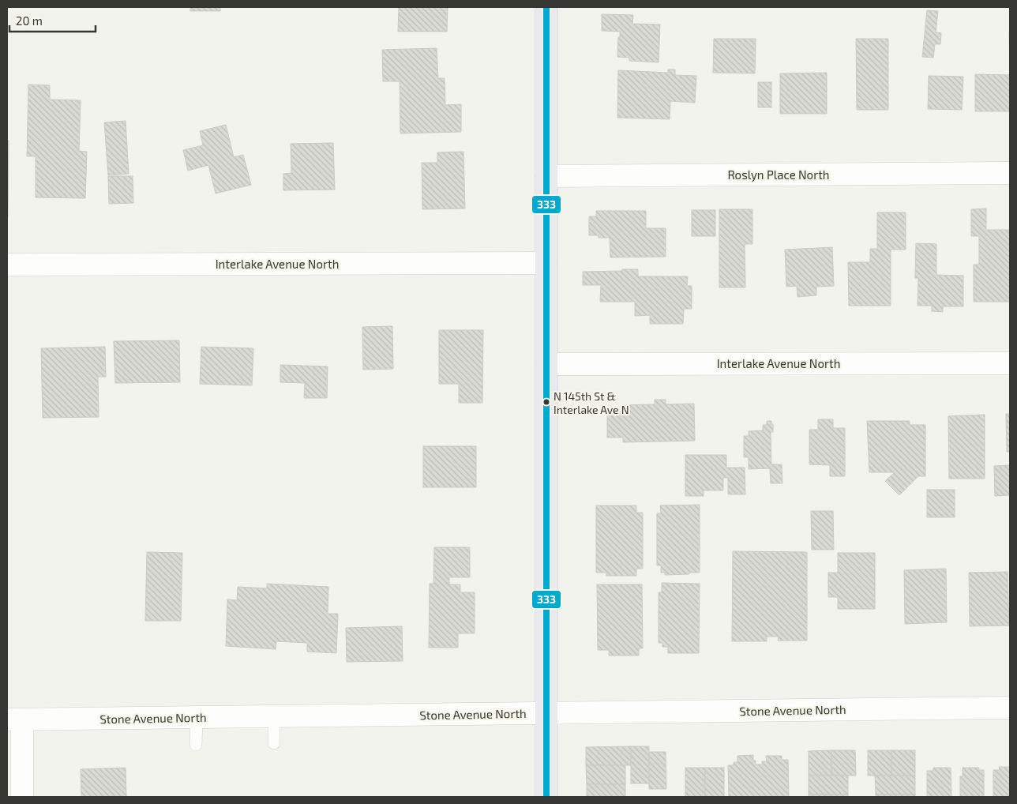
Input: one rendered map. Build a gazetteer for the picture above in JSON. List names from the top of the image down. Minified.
{"streets":{"street":["Roslyn Place North","Interlake Avenue North","Stone Avenue North"]},"places":["N 145th St & Interlake Ave N"],"lines":["transit line 333"],"scale_bar":"20 m"}
